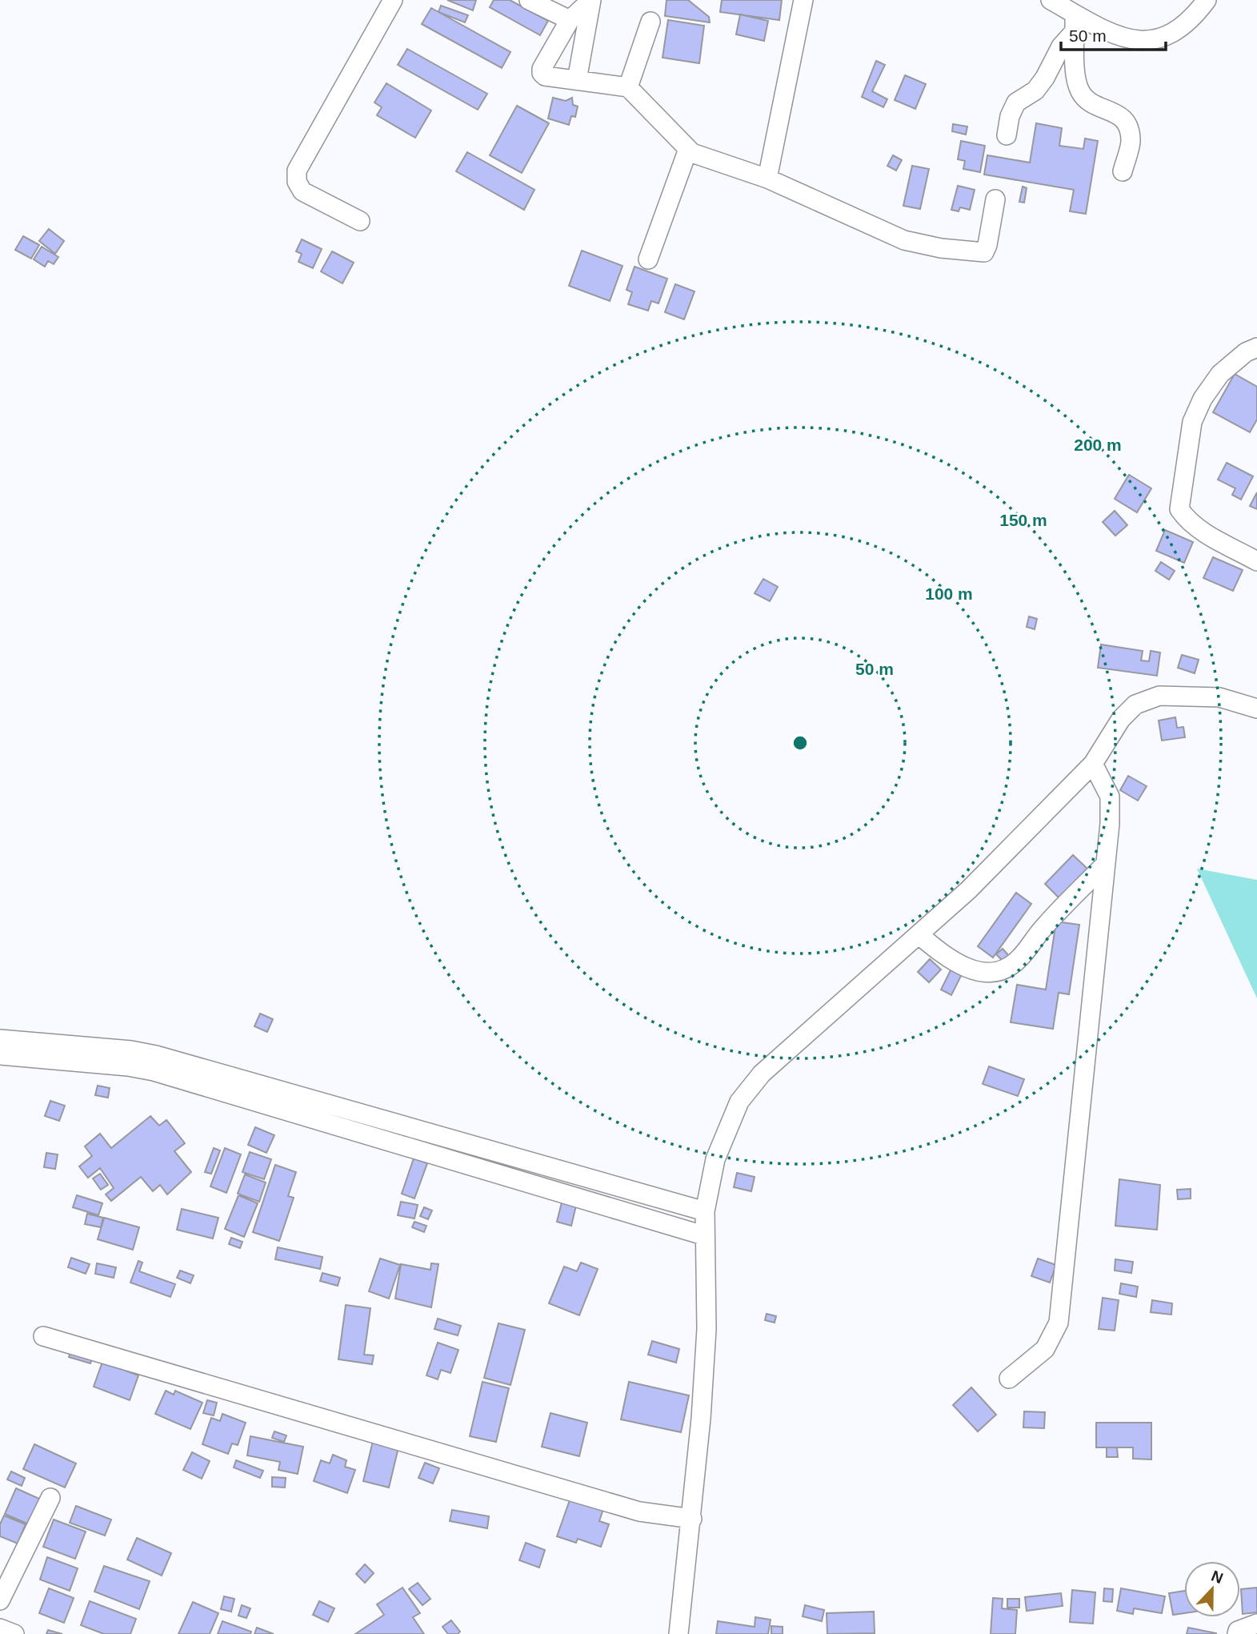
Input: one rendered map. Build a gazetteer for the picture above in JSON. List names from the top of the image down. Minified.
{"scale_bar":"50 m","north":"top","rings":["200 m","150 m","100 m","50 m"]}
